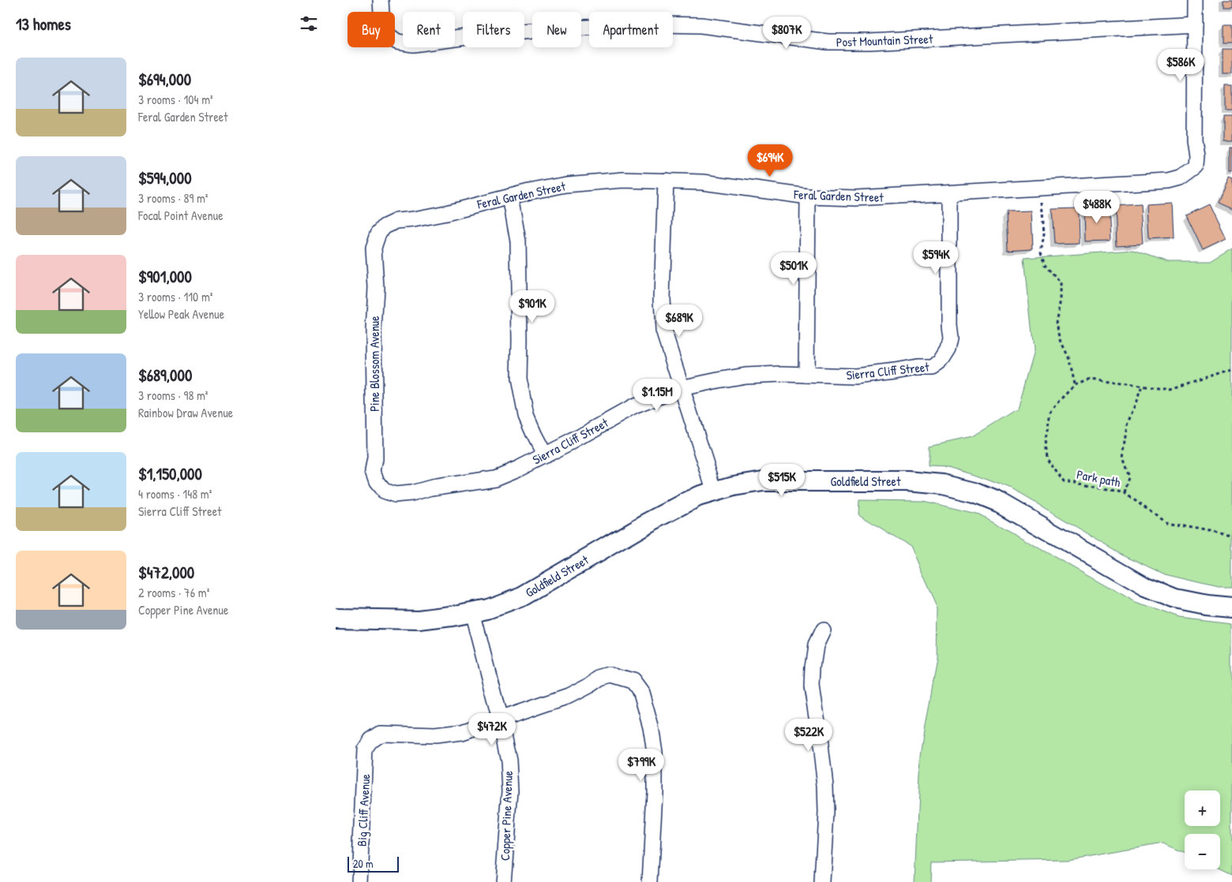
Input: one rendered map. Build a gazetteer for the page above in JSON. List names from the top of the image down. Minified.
{"streets":{"street":["Post Mountain Street","Feral Garden Street","Pine Blossom Avenue","Sierra Cliff Street","Goldfield Street","Big Cliff Avenue","Copper Pine Avenue"],"path":["Park path"]},"crossings":[["Post Mountain Street","Feral Garden Street"],["Feral Garden Street","Pine Blossom Avenue"],["Feral Garden Street","Sierra Cliff Street"],["Pine Blossom Avenue","Sierra Cliff Street"],["Goldfield Street","Copper Pine Avenue"],["Big Cliff Avenue","Copper Pine Avenue"]],"scale_bar":"20 m","page":{"heading":"13 homes","chip":["Buy","Rent","Filters","New","Apartment"],"price":["$807K","$586K","$694K","$488K","$594K","$501K","$901K","$689K","$1.15M","$515K","$472K","$522K","$799K"],"list":[{"name":"$694,000","note":"3 rooms · 104 m² · Feral Garden Street"},{"name":"$594,000","note":"3 rooms · 89 m² · Focal Point Avenue"},{"name":"$901,000","note":"3 rooms · 110 m² · Yellow Peak Avenue"},{"name":"$689,000","note":"3 rooms · 98 m² · Rainbow Draw Avenue"},{"name":"$1,150,000","note":"4 rooms · 148 m² · Sierra Cliff Street"},{"name":"$472,000","note":"2 rooms · 76 m² · Copper Pine Avenue"}],"map_buttons":["+","−"],"scale":"20 m"}}
